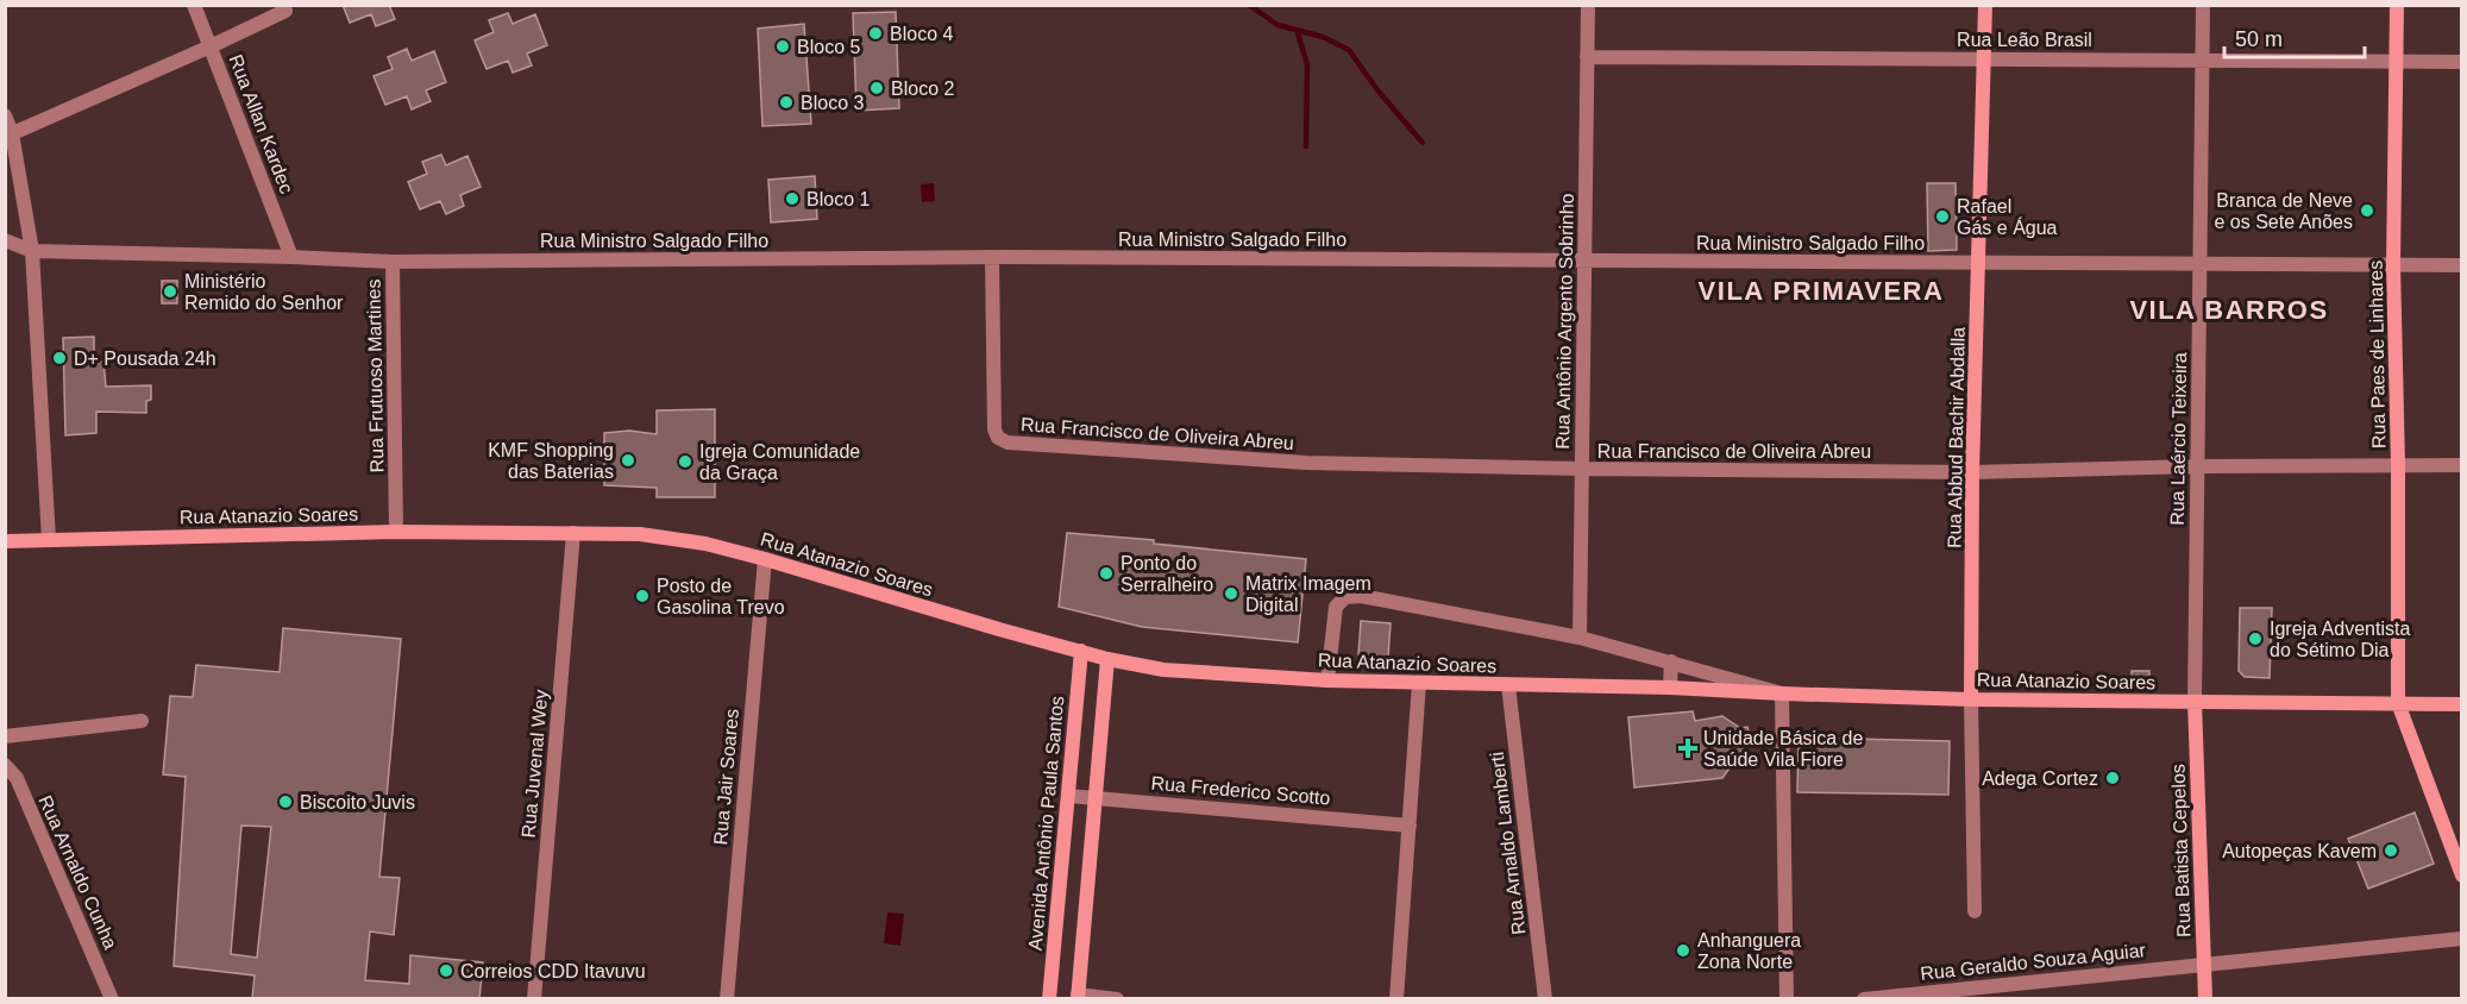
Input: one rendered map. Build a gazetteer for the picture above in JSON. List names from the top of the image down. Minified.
{"streets":{"main road":["Rua Paes de Linhares","Rua Abbud Bachir Abdalla","Rua Atanazio Soares","Avenida Antônio Paula Santos","Rua Batista Cepelos"],"street":["Rua Leão Brasil","Rua Allan Kardec","Rua Ministro Salgado Filho","Rua Antônio Argento Sobrinho","Rua Frutuoso Martines","Rua Francisco de Oliveira Abreu","Rua Laércio Teixeira","Rua Juvenal Wey","Rua Jair Soares","Rua Frederico Scotto","Rua Arnaldo Lamberti","Rua Arnaldo Cunha","Rua Geraldo Souza Aguiar"]},"crossings":[["Rua Leão Brasil","Rua Antônio Argento Sobrinho"],["Rua Leão Brasil","Rua Paes de Linhares"],["Rua Leão Brasil","Rua Abbud Bachir Abdalla"],["Rua Leão Brasil","Rua Laércio Teixeira"],["Rua Allan Kardec","Rua Ministro Salgado Filho"],["Rua Ministro Salgado Filho","Rua Antônio Argento Sobrinho"],["Rua Ministro Salgado Filho","Rua Paes de Linhares"],["Rua Ministro Salgado Filho","Rua Frutuoso Martines"],["Rua Ministro Salgado Filho","Rua Francisco de Oliveira Abreu"],["Rua Ministro Salgado Filho","Rua Abbud Bachir Abdalla"],["Rua Ministro Salgado Filho","Rua Laércio Teixeira"],["Rua Antônio Argento Sobrinho","Rua Francisco de Oliveira Abreu"],["Rua Paes de Linhares","Rua Francisco de Oliveira Abreu"],["Rua Paes de Linhares","Rua Atanazio Soares"],["Rua Frutuoso Martines","Rua Atanazio Soares"],["Rua Francisco de Oliveira Abreu","Rua Abbud Bachir Abdalla"],["Rua Francisco de Oliveira Abreu","Rua Laércio Teixeira"],["Rua Abbud Bachir Abdalla","Rua Atanazio Soares"],["Rua Laércio Teixeira","Rua Atanazio Soares"],["Rua Laércio Teixeira","Rua Batista Cepelos"],["Rua Atanazio Soares","Rua Juvenal Wey"],["Rua Atanazio Soares","Rua Jair Soares"],["Rua Atanazio Soares","Avenida Antônio Paula Santos"],["Rua Atanazio Soares","Rua Arnaldo Lamberti"],["Rua Atanazio Soares","Rua Batista Cepelos"],["Rua Frederico Scotto","Avenida Antônio Paula Santos"],["Rua Batista Cepelos","Rua Geraldo Souza Aguiar"]],"districts":["VILA PRIMAVERA","VILA BARROS"],"places":{"other":["Bloco 4","Bloco 5","Bloco 2","Bloco 3","Bloco 1","Branca de Neve e os Sete Anões","Rafael Gás e Água","Ministério Remido do Senhor","D+ Pousada 24h","KMF Shopping das Baterias","Igreja Comunidade da Graça","Ponto do Serralheiro","Matrix Imagem Digital","Posto de Gasolina Trevo","Igreja Adventista do Sétimo Dia","Adega Cortez","Biscoito Juvis","Autopeças Kavem","Anhanguera Zona Norte","Correios CDD Itavuvu"],"health":["Unidade Básica de Saúde Vila Fiore"]},"scale_bar":"50 m"}
